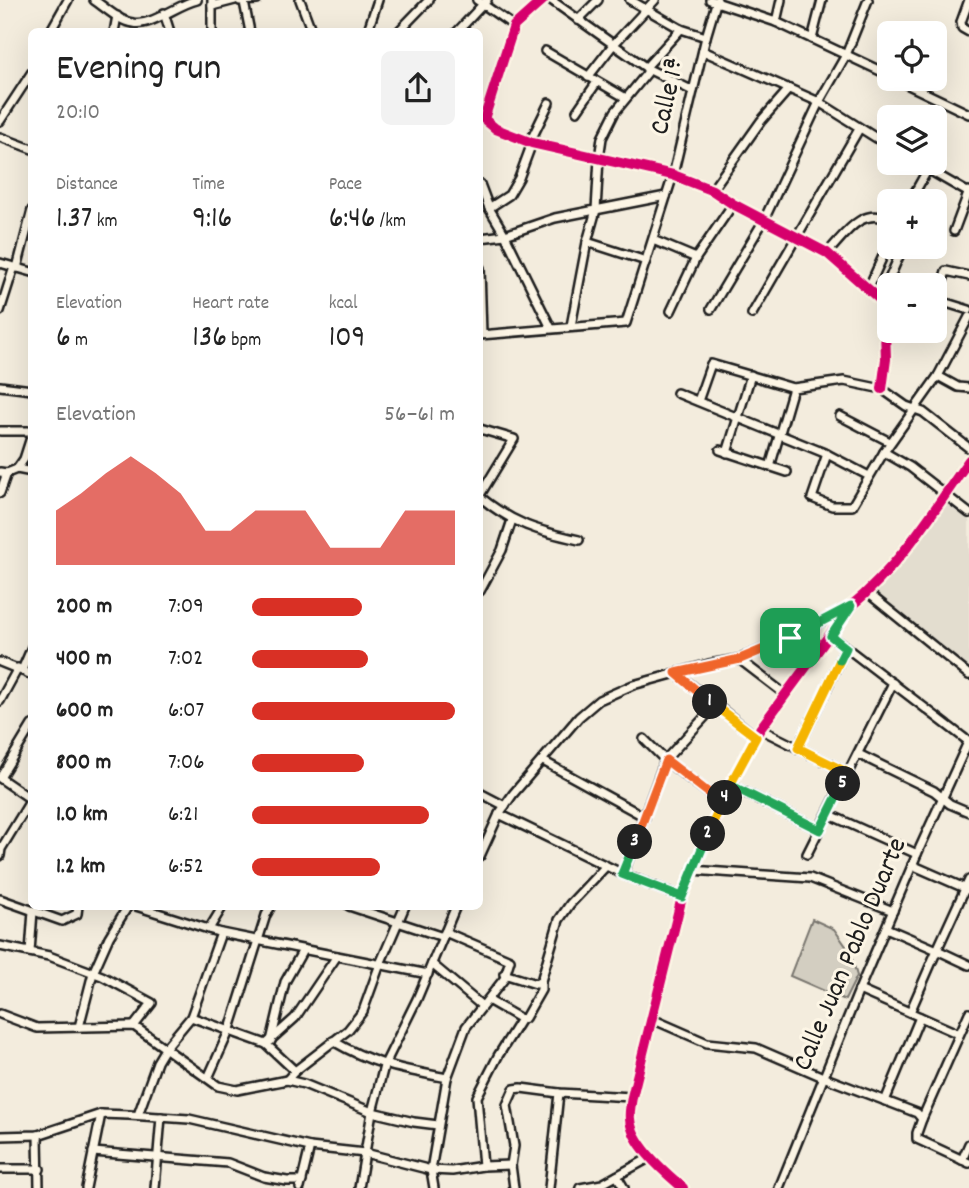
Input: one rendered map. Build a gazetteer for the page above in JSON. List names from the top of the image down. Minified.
{"streets":{"street":["Calle 1ª","Calle Juan Pablo Duarte"]},"page":{"map_buttons":["+","−"],"heading":["Evening run","20:10"],"stats":[["Distance","1.37 km"],["Time","9:16"],["Pace","6:46 /km"],["Elevation","6 m"],["Heart rate","136 bpm"],["kcal","109"]],"chart":["Elevation","56–61 m"],"list":[{"name":"200 m","note":"7:09"},{"name":"400 m","note":"7:02"},{"name":"600 m","note":"6:07"},{"name":"800 m","note":"7:06"},{"name":"1.0 km","note":"6:21"},{"name":"1.2 km","note":"6:52"}],"pins":["1","5","4","2","3"]}}
